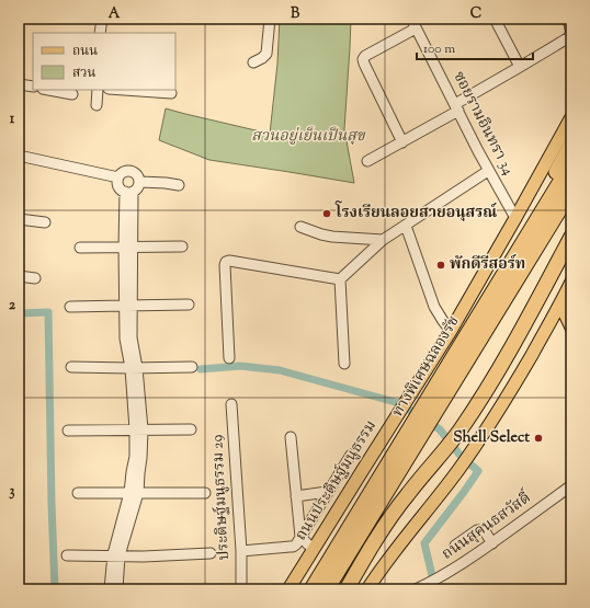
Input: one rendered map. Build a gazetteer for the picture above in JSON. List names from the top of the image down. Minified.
{"streets":{"highway":["ทางพิเศษฉลองรัช"],"main road":["ถนนประดิษฐ์มนูธรรม"],"street":["ซอยรามอินทรา 34","ประดิษฐ์มนูธรรม 29","ถนนสุคนธสวัสดิ์"]},"crossings":[["ซอยรามอินทรา 34","ถนนประดิษฐ์มนูธรรม"]],"parks":["สวนอยู่เย็นเป็นสุข"],"places":["โรงเรียนลอยสายอนุสรณ์","พักดีรีสอร์ท","Shell Select"],"legend":["ถนน","สวน"],"scale_bar":"100 m","grid":{"columns":["A","B","C"],"rows":["1","2","3"]}}
